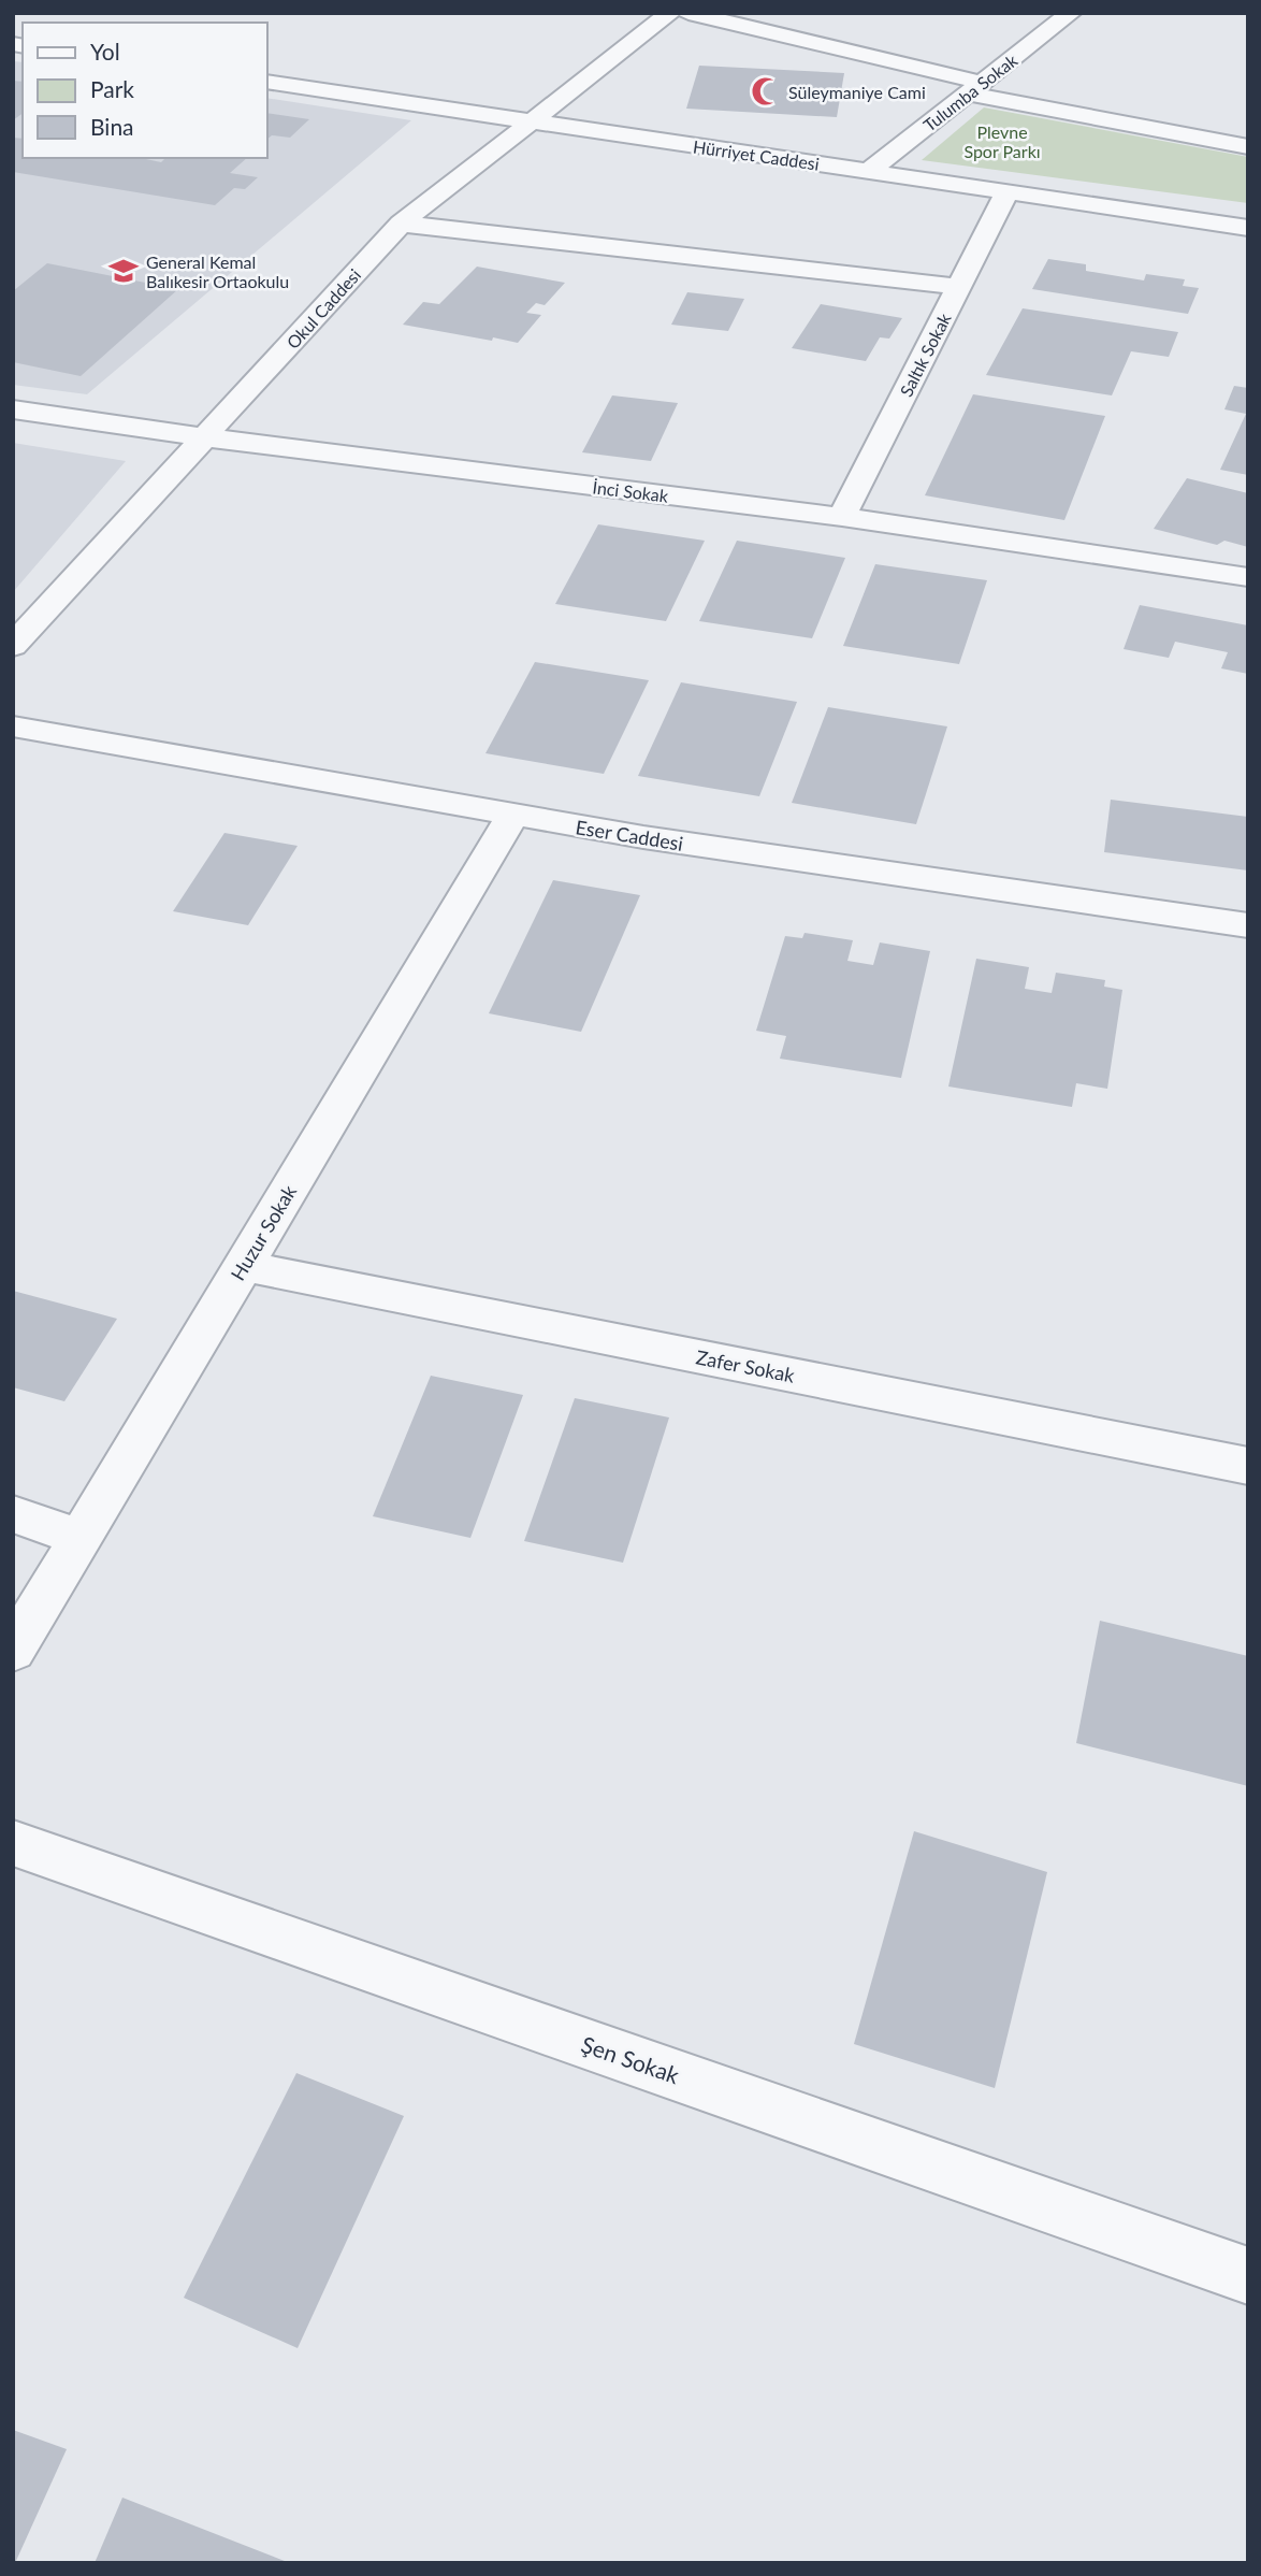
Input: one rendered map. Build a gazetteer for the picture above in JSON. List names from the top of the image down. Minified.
{"streets":{"street":["Tulumba Sokak","Hürriyet Caddesi","Okul Caddesi","Saltık Sokak","İnci Sokak","Eser Caddesi","Huzur Sokak","Zafer Sokak","Şen Sokak"]},"crossings":[["Tulumba Sokak","Hürriyet Caddesi"],["Hürriyet Caddesi","Okul Caddesi"],["Hürriyet Caddesi","Saltık Sokak"],["Okul Caddesi","İnci Sokak"],["Saltık Sokak","İnci Sokak"],["Eser Caddesi","Huzur Sokak"],["Huzur Sokak","Zafer Sokak"]],"parks":["Plevne Spor Parkı"],"places":{"mosque":["Süleymaniye Cami"],"school or university":["General Kemal Balıkesir Ortaokulu"]},"legend":["Yol","Park","Bina"]}
